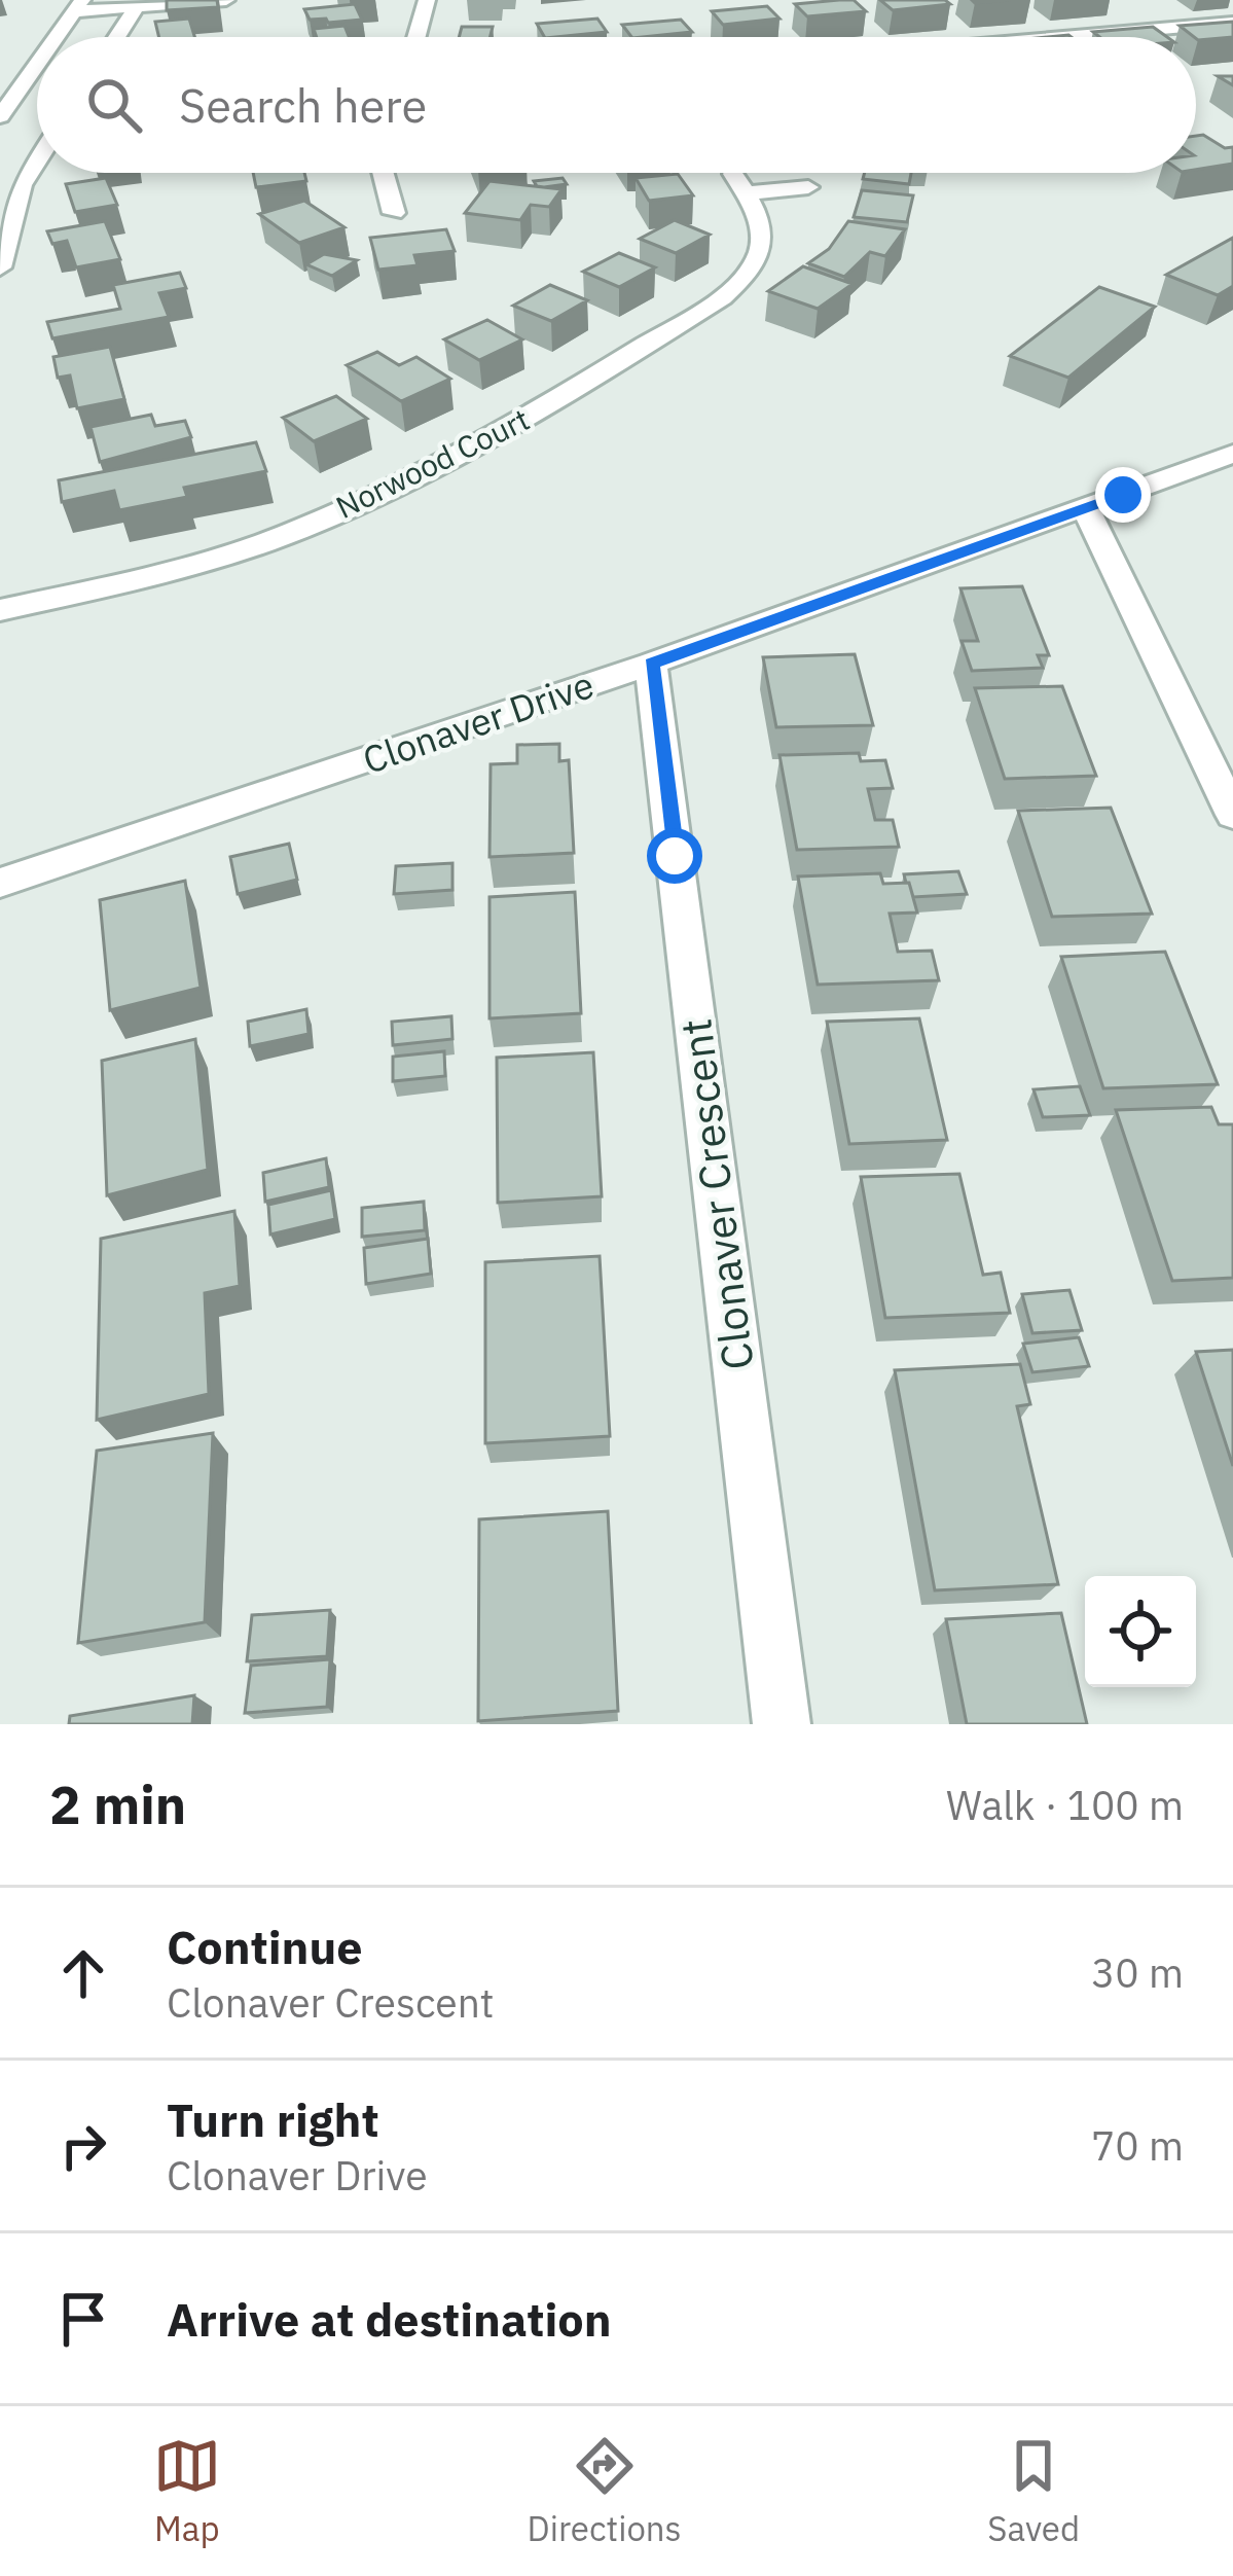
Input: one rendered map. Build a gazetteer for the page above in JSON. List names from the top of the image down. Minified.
{"streets":{"street":["Norwood Court","Clonaver Drive","Clonaver Crescent"]},"crossings":[["Clonaver Drive","Clonaver Crescent"]],"page":{"search":"Search here","heading":["2 min","Walk · 100 m"],"list":[["Continue","Clonaver Crescent","30 m"],["Turn right","Clonaver Drive","70 m"],"Arrive at destination"],"nav":["Map","Directions","Saved"]}}
